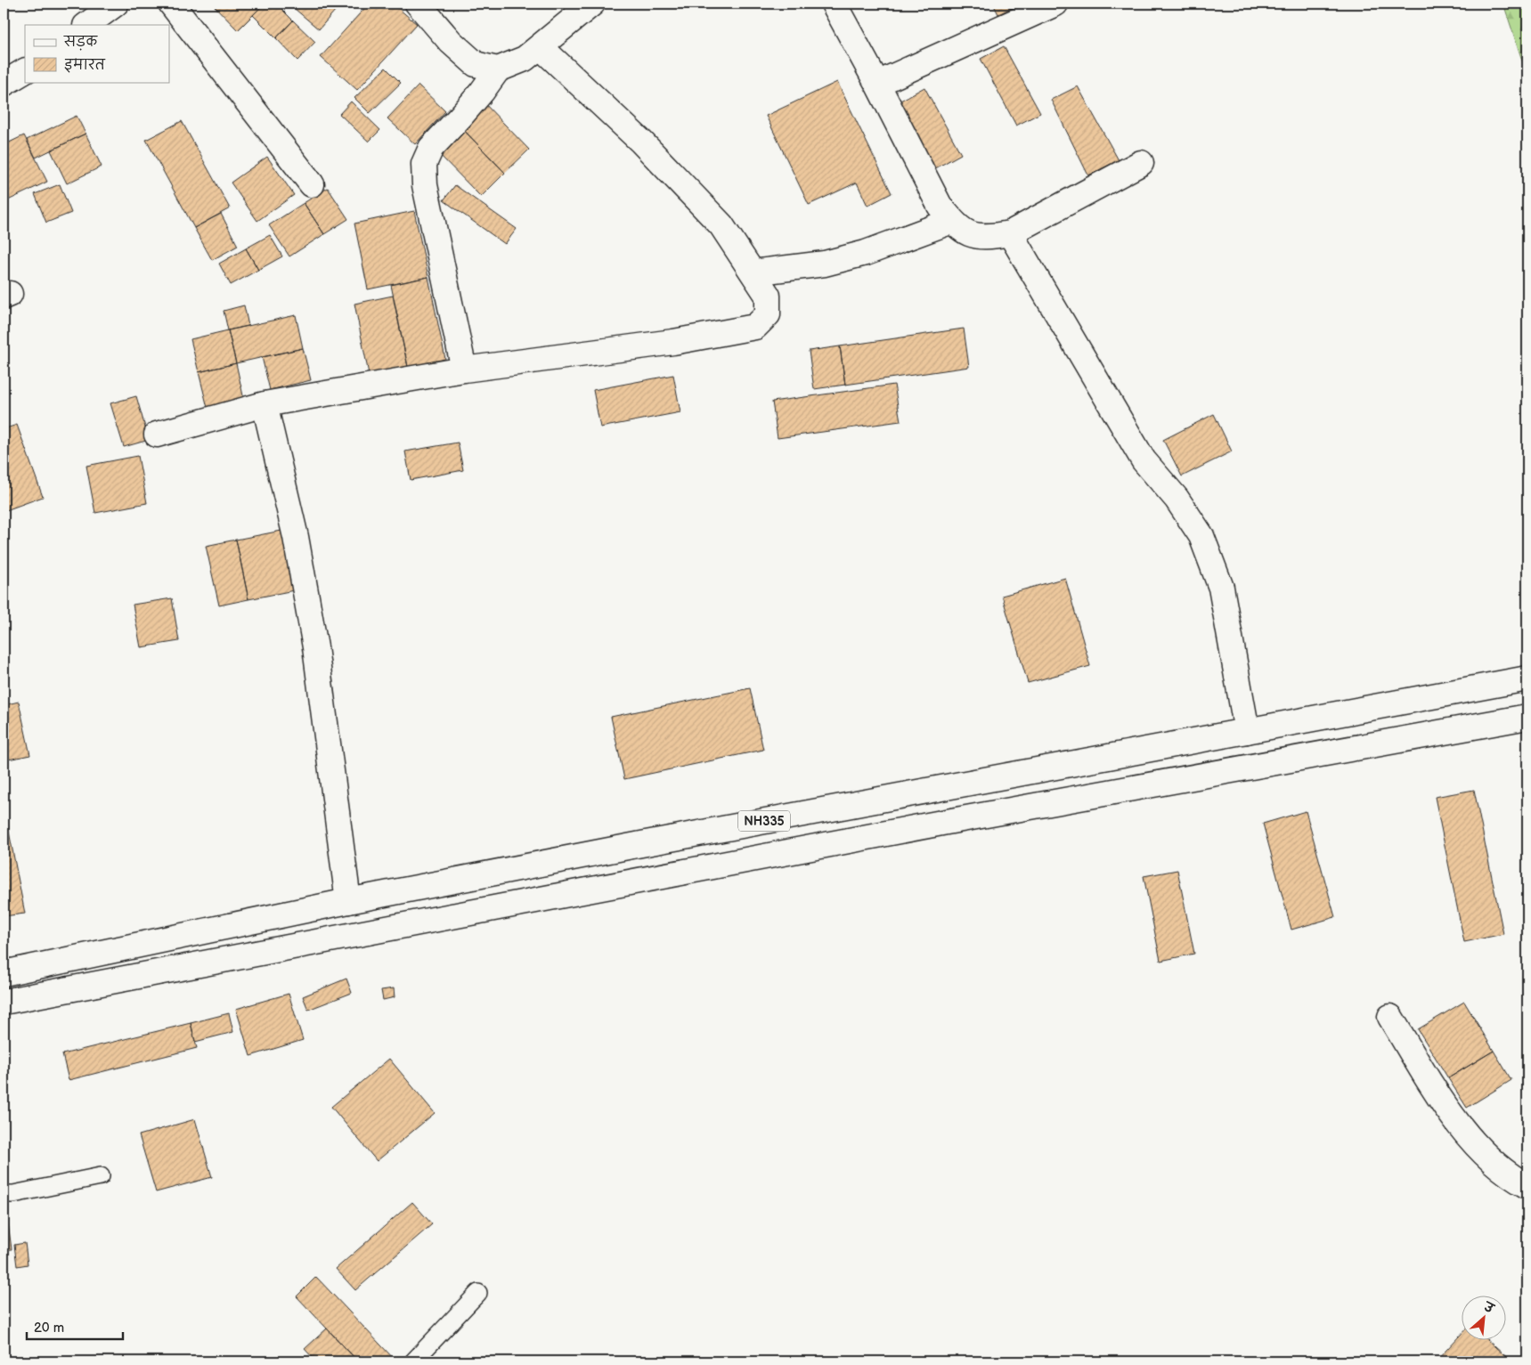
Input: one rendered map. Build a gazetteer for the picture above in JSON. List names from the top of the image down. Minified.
{"streets":{"main road":["NH335"]},"legend":["सड़क","इमारत"],"scale_bar":"20 m","north":"top right"}
